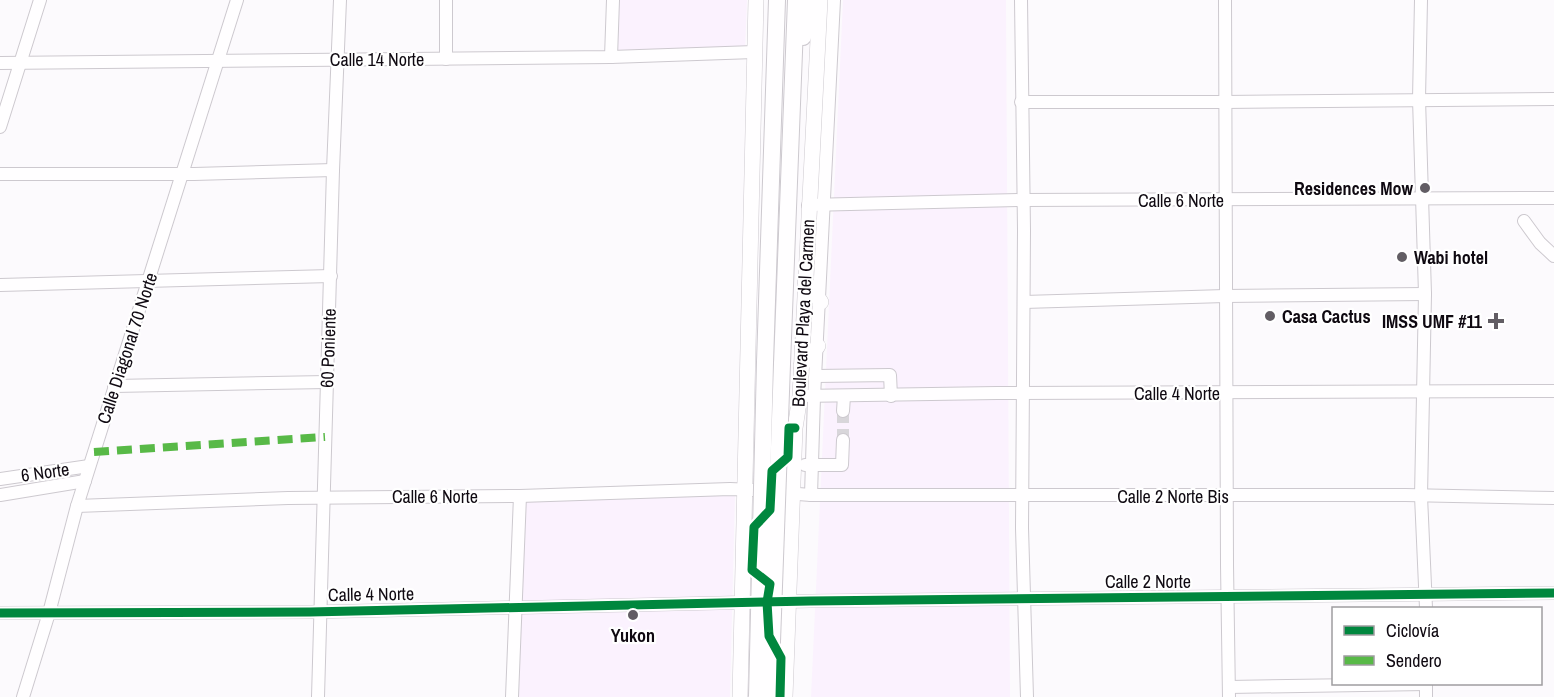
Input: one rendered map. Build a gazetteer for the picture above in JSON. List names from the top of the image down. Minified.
{"streets":{"main road":["Boulevard Playa del Carmen"],"street":["Calle 14 Norte","Calle 6 Norte","Calle Diagonal 70 Norte","60 Poniente","Calle 4 Norte","6 Norte","Calle 2 Norte Bis","Calle 2 Norte"]},"crossings":[["Calle 14 Norte","Calle Diagonal 70 Norte"],["Calle 14 Norte","60 Poniente"],["Calle 6 Norte","Boulevard Playa del Carmen"],["Calle 6 Norte","Calle Diagonal 70 Norte"],["Calle 6 Norte","60 Poniente"],["Calle 6 Norte","Calle 2 Norte Bis"],["Boulevard Playa del Carmen","Calle 4 Norte"],["Boulevard Playa del Carmen","Calle 2 Norte Bis"],["Boulevard Playa del Carmen","Calle 2 Norte"],["Calle Diagonal 70 Norte","Calle 4 Norte"],["Calle Diagonal 70 Norte","6 Norte"],["60 Poniente","Calle 4 Norte"],["Calle 4 Norte","Calle 2 Norte"]],"places":{"other":["Residences Mow","Wabi hotel","Casa Cactus","Yukon"],"health":["IMSS UMF #11"]},"legend":["Ciclovía","Sendero"]}
